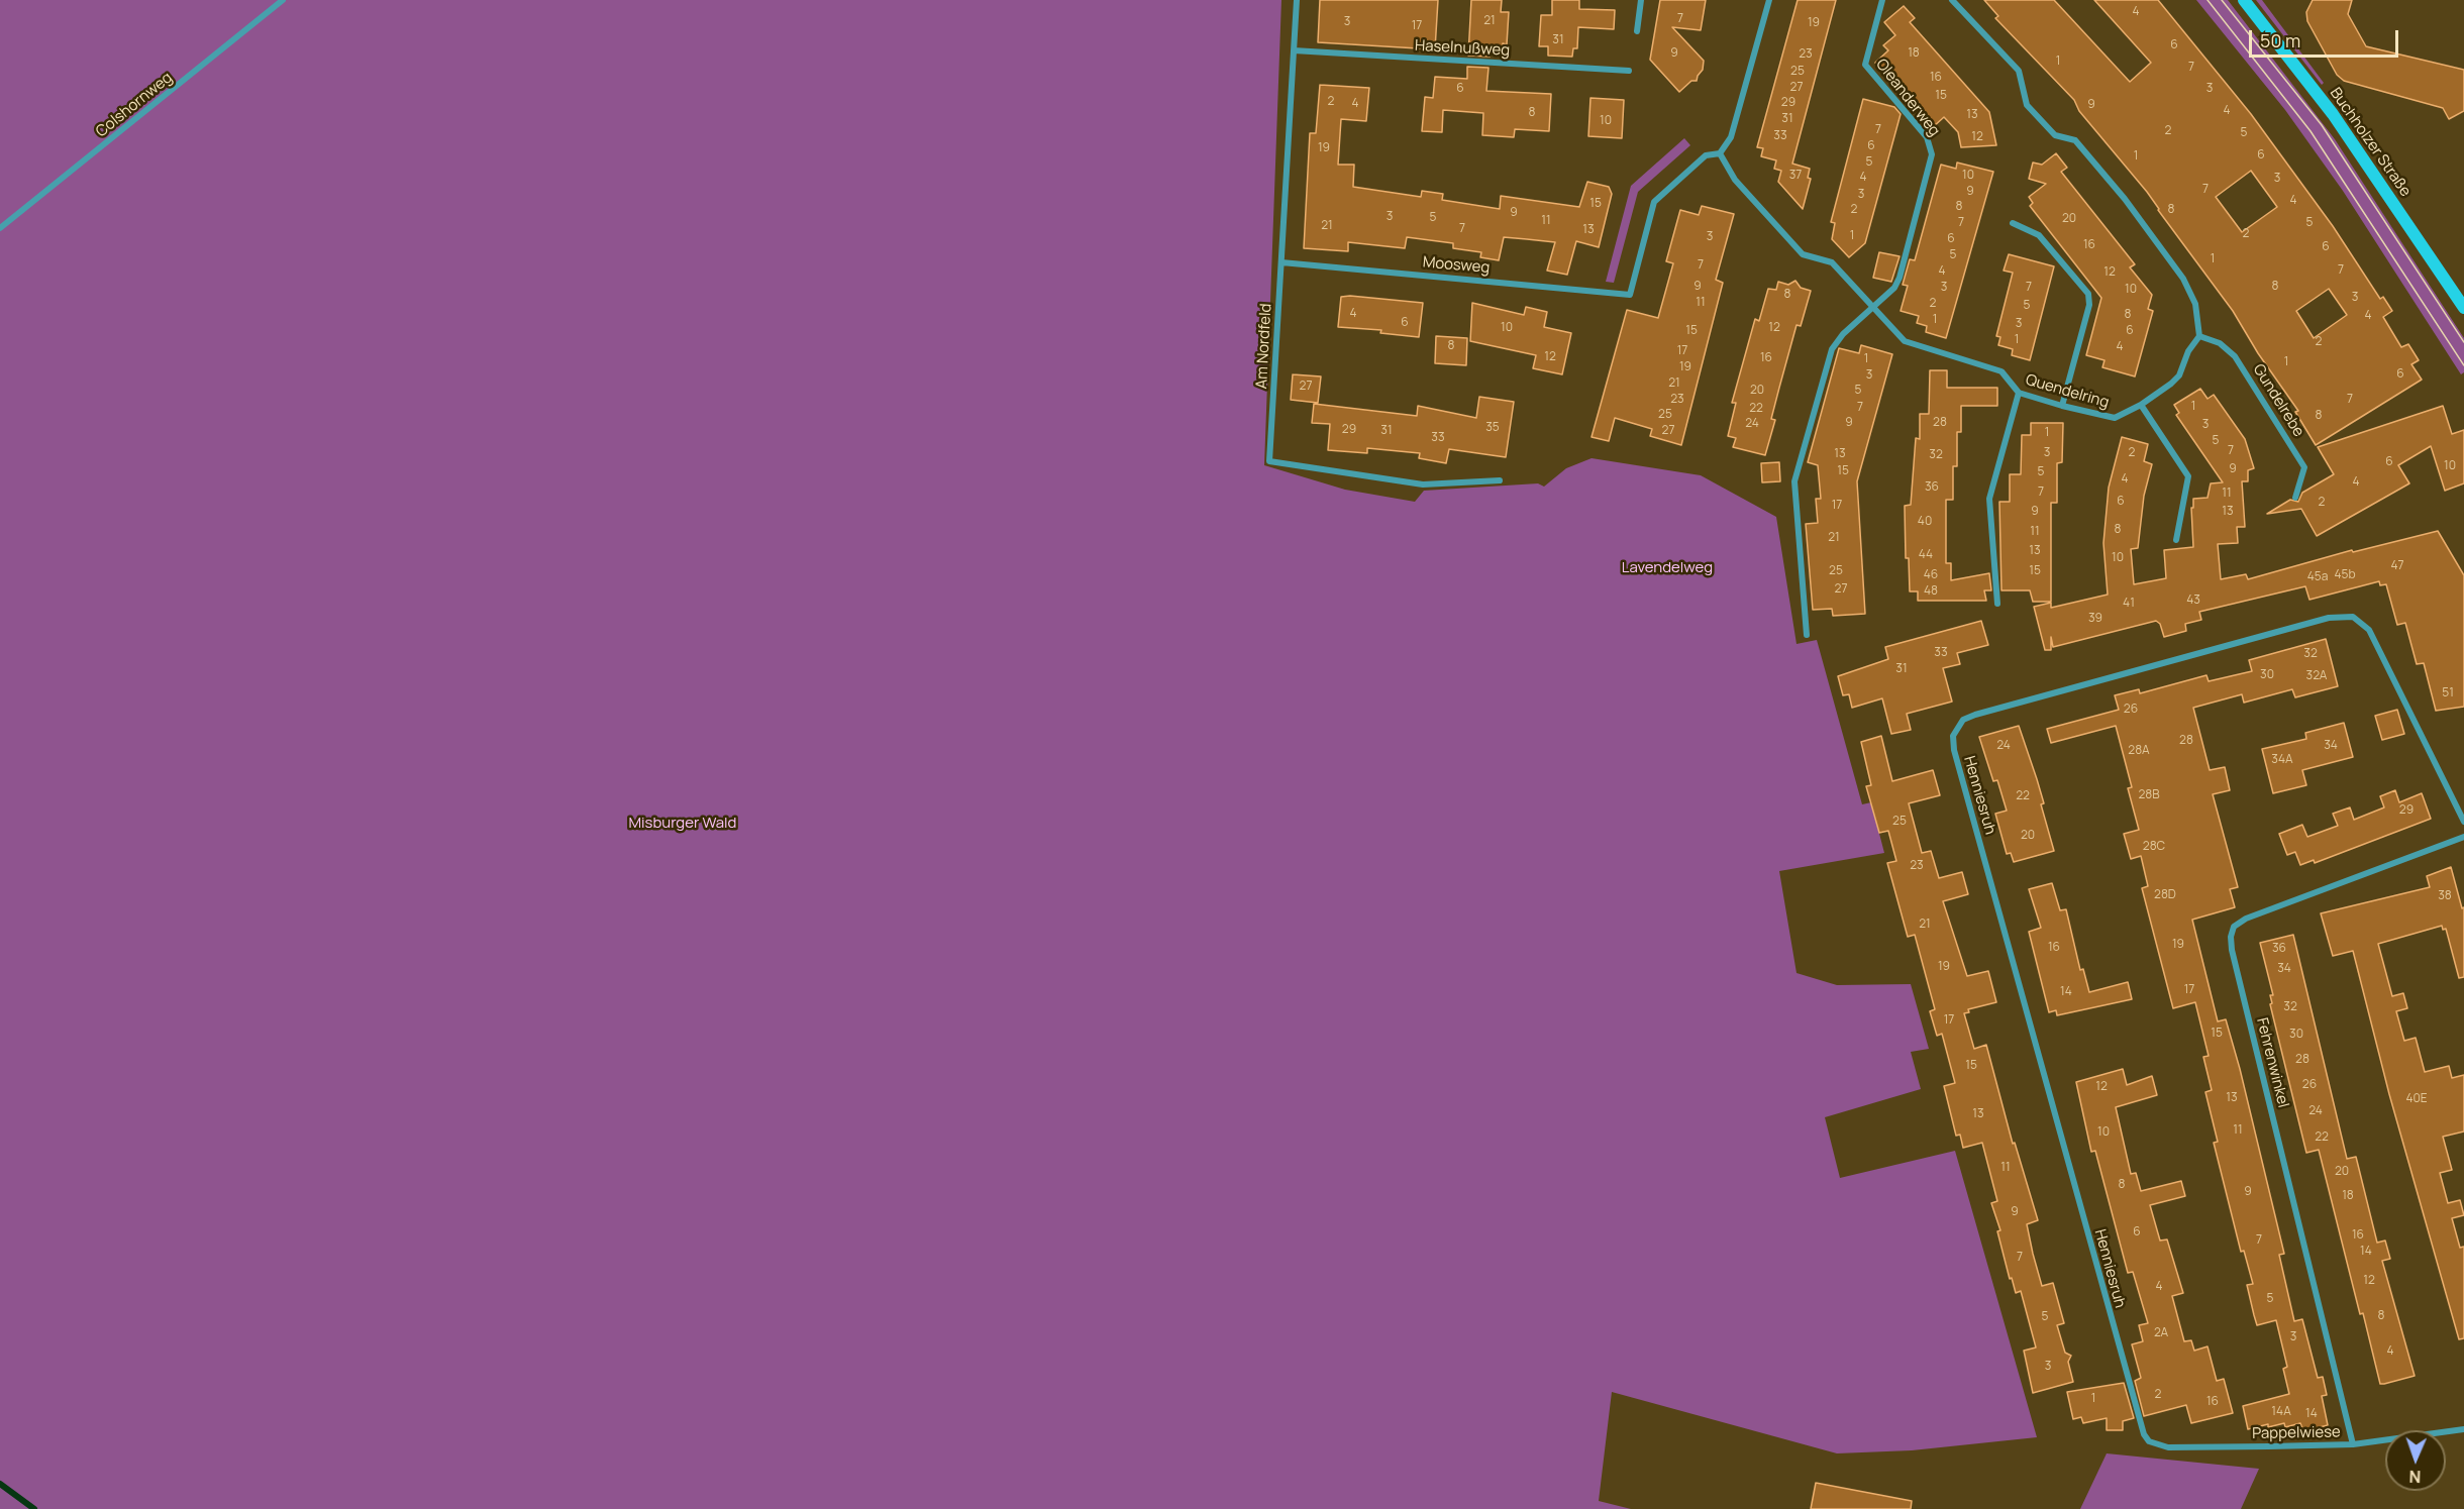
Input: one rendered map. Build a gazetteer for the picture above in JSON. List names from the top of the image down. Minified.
{"streets":{"main road":["Buchholzer Straße"],"street":["Haselnußweg","Oleanderweg","Colshornweg","Moosweg","Am Nordfeld","Quendelring","Gundelrebe","Henniesruh","Fehrenwinkel","Pappelwiese"]},"crossings":[["Haselnußweg","Am Nordfeld"],["Oleanderweg","Quendelring"],["Moosweg","Am Nordfeld"],["Moosweg","Quendelring"],["Quendelring","Gundelrebe"],["Henniesruh","Pappelwiese"],["Fehrenwinkel","Pappelwiese"]],"parks":["Lavendelweg","Misburger Wald"],"house_numbers":["4","7","21","3","19","17","31","6","9","18","23","1","7","25","16","27","6","3","15","2","29","4","9","4","8","13","31","10","7","2","5","33","12","6","19","6","1","5","37","10","4","3","7","9","3","4","15","8","2","8","9","3","5","20","11","7","5","21","7","13","2","1","3","6","16","6","5","1","7","7","4","12","9","8","3","7","10","8","3","11","2","5","4","8","4","1","6","3","10","12","15","6","1","2","8","4","17","12","16","1","1","19","6","3","21","27","20","5","23","7","1","7","22","25","8","9","28","24","3","35","29","31","27","1","33","5","7","3","2","13","32","6","10","9","15","5","4","4","36","7","11","6","2","17","9","13","40","8","11","21","13","44","10","47","25","15","46","45b","45a","27","48","43","41","39","33","32","31","30","32A","51","26","28","24","34","28A","34A","28B","22","29","25","20","28C","23","28D","38","21","19","16","36","19","34","17","14","32","17","15","30","28","15","26","12","13","40E","24","13","11","10","22","11","20","8","9","18","9","6","16","7","14","7","12","4","5","8","5","2A","3","4","3","2","1","16","14A","14"],"scale_bar":"50 m","north":"bottom"}
